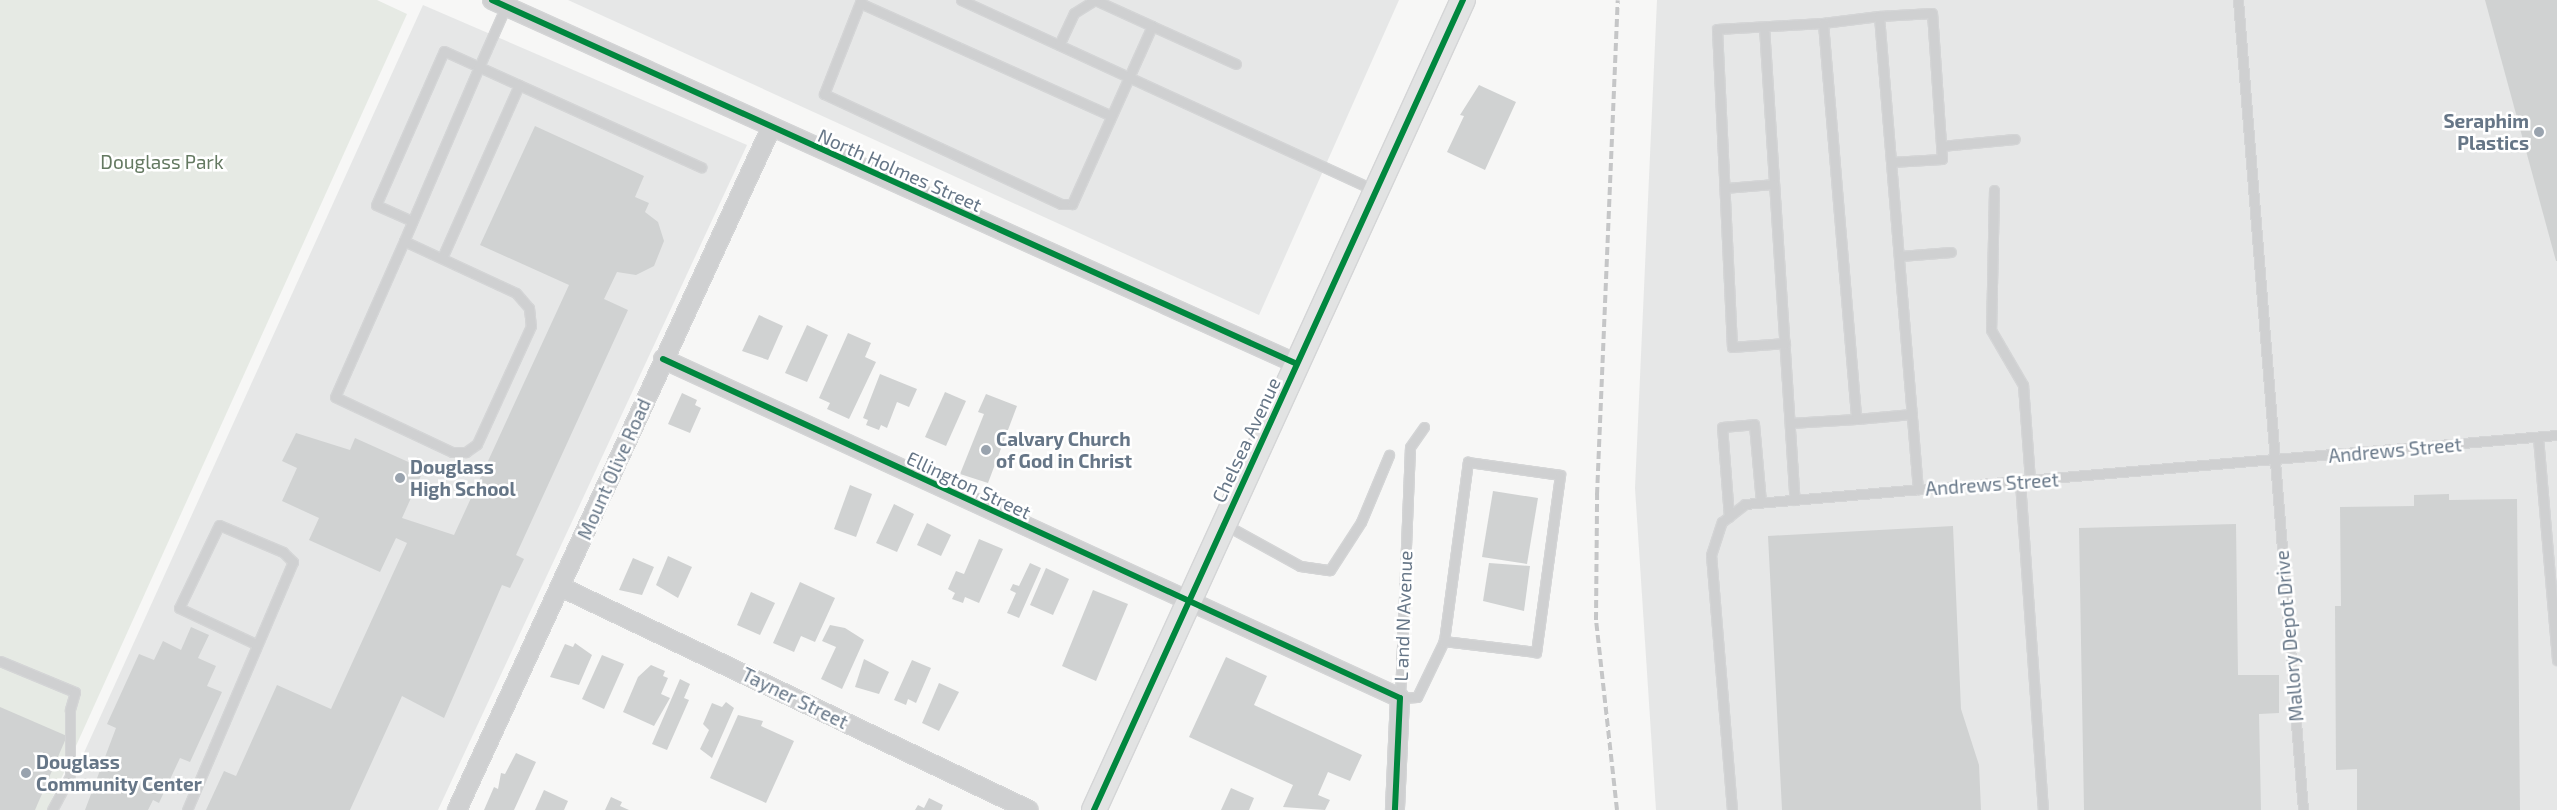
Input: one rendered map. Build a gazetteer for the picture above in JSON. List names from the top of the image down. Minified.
{"streets":{"main road":["Chelsea Avenue"],"street":["North Holmes Street","Mount Olive Road","Ellington Street","L and N Avenue","Tayner Street"],"lane":["Andrews Street","Mallory Depot Drive"]},"crossings":[["North Holmes Street","Chelsea Avenue"],["North Holmes Street","Mount Olive Road"],["Chelsea Avenue","Ellington Street"],["Andrews Street","Mallory Depot Drive"],["Mount Olive Road","Ellington Street"],["Mount Olive Road","Tayner Street"],["Ellington Street","L and N Avenue"]],"parks":["Douglass Park"],"places":["Seraphim Plastics","Calvary Church of God in Christ","Douglass High School","Douglass Community Center"]}
